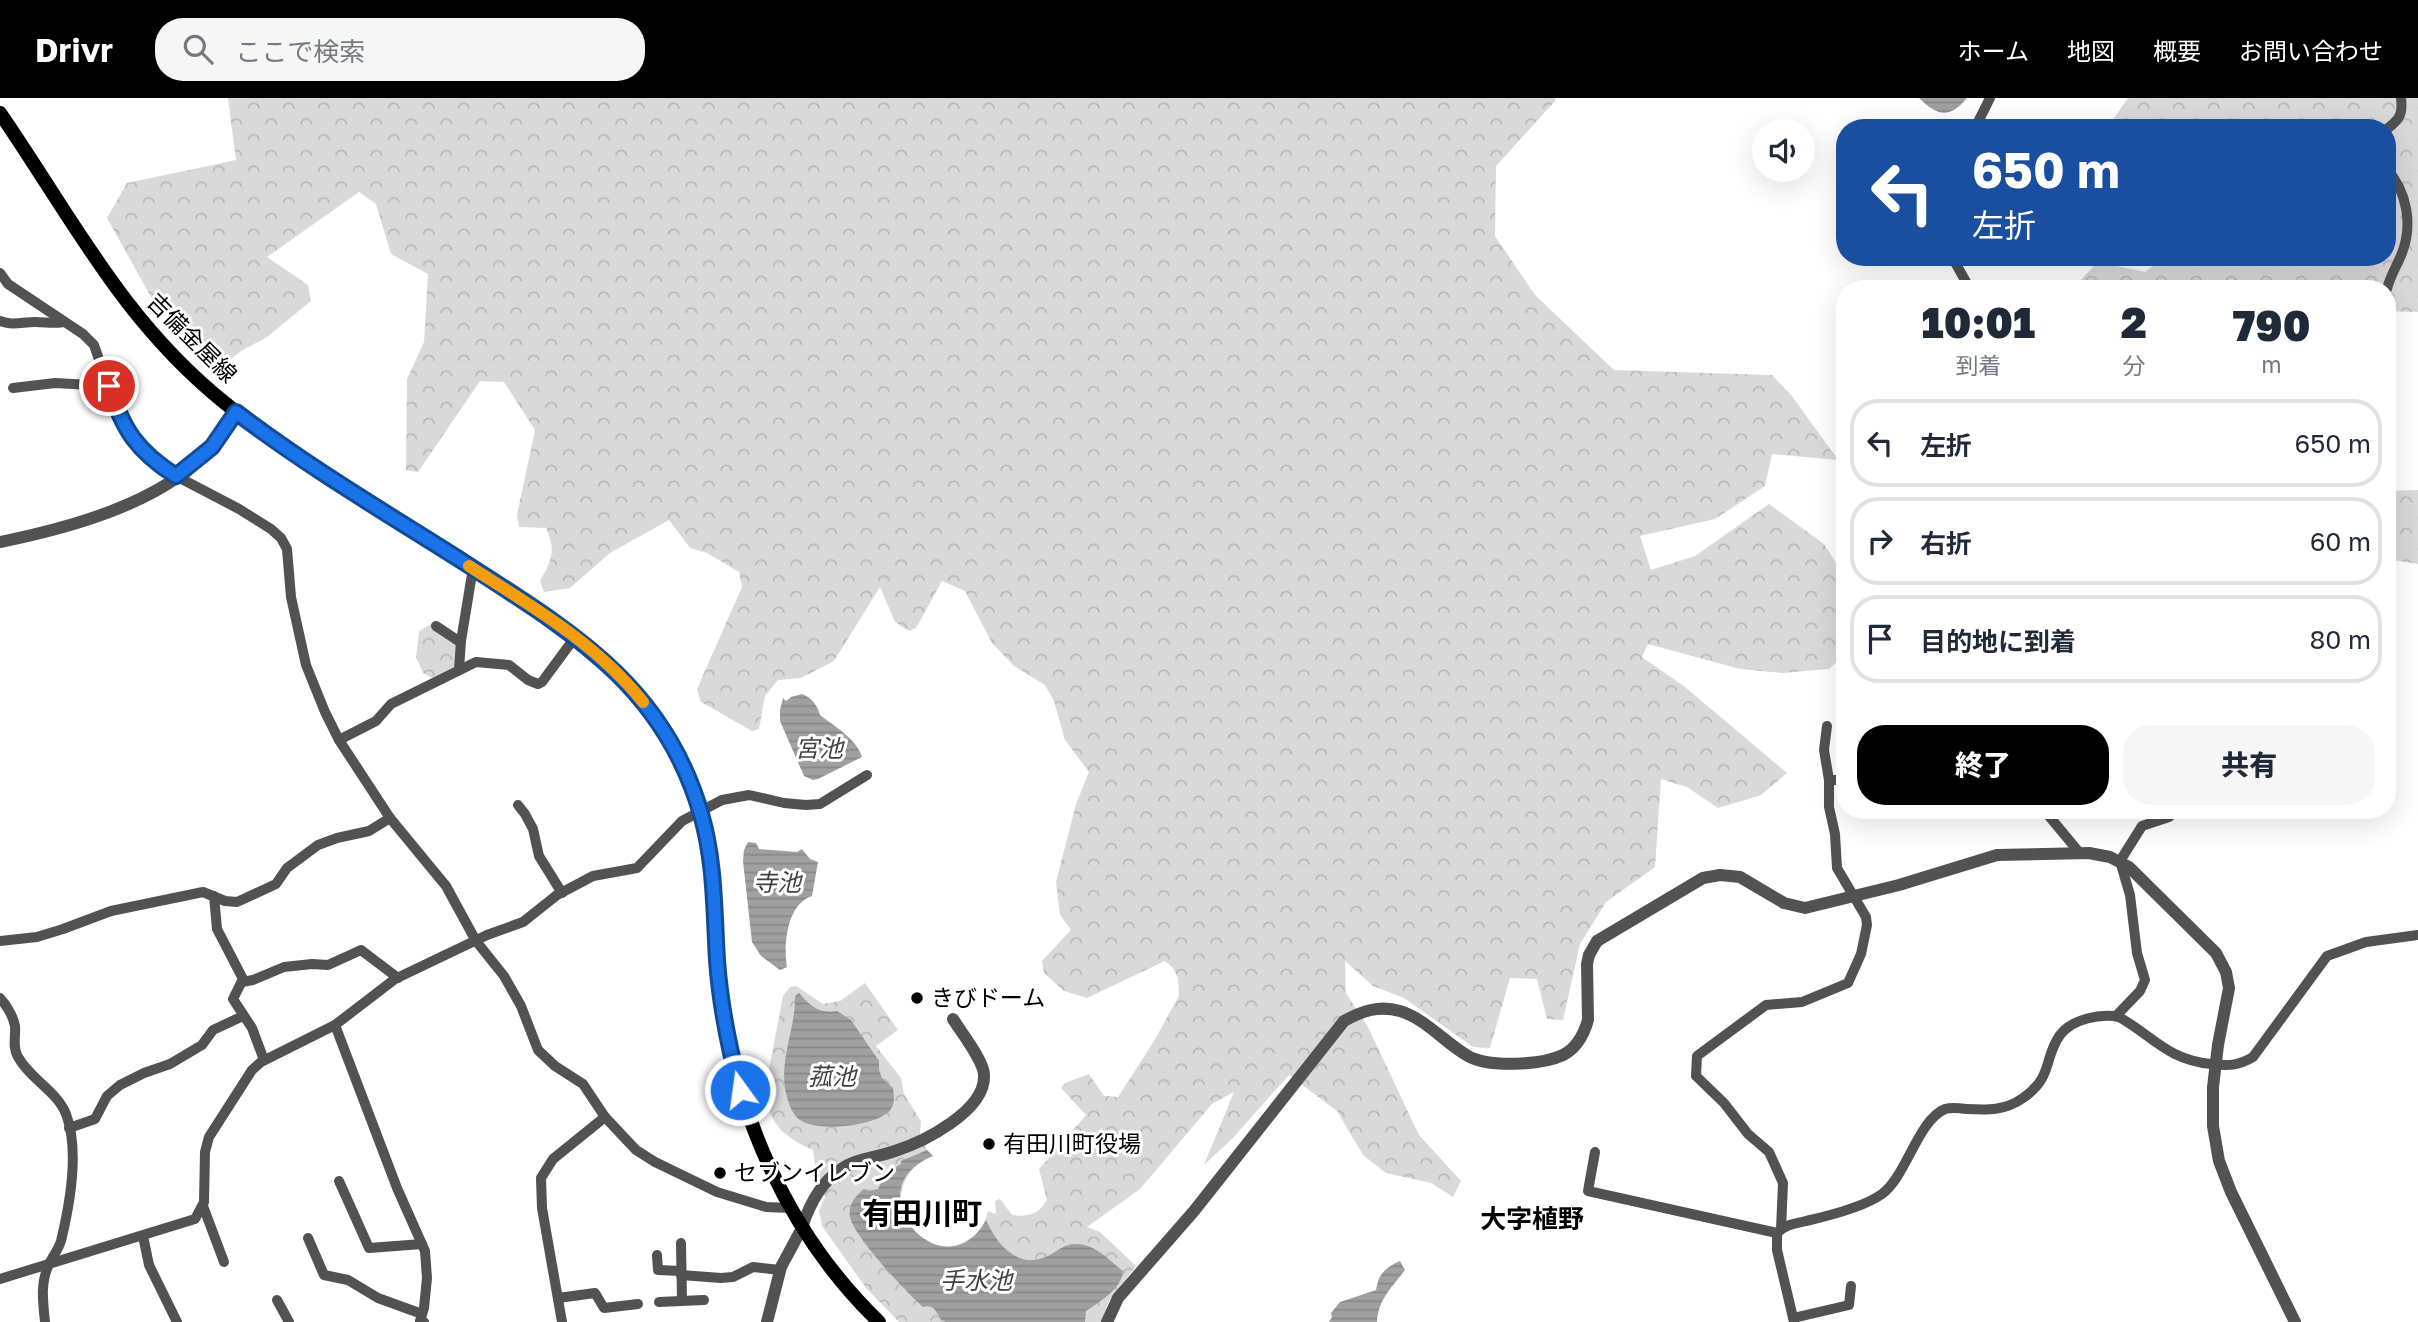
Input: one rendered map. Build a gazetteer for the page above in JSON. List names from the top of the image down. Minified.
{"streets":{"main road":["吉備金屋線"]},"districts":["有田川町","大字植野"],"water":["宮池","寺池","菰池","手水池"],"places":["きびドーム","有田川町役場","セブンイレブン"],"page":{"header":"Drivr","search":"ここで検索","nav":["ホーム","地図","概要","お問い合わせ"],"turn":["650 m","左折"],"eta":["10:01","到着","2","分","790","m"],"list":[{"name":"左折","value":"650 m"},{"name":"右折","value":"60 m"},{"name":"目的地に到着","value":"80 m"}],"buttons":["終了","共有"]}}
